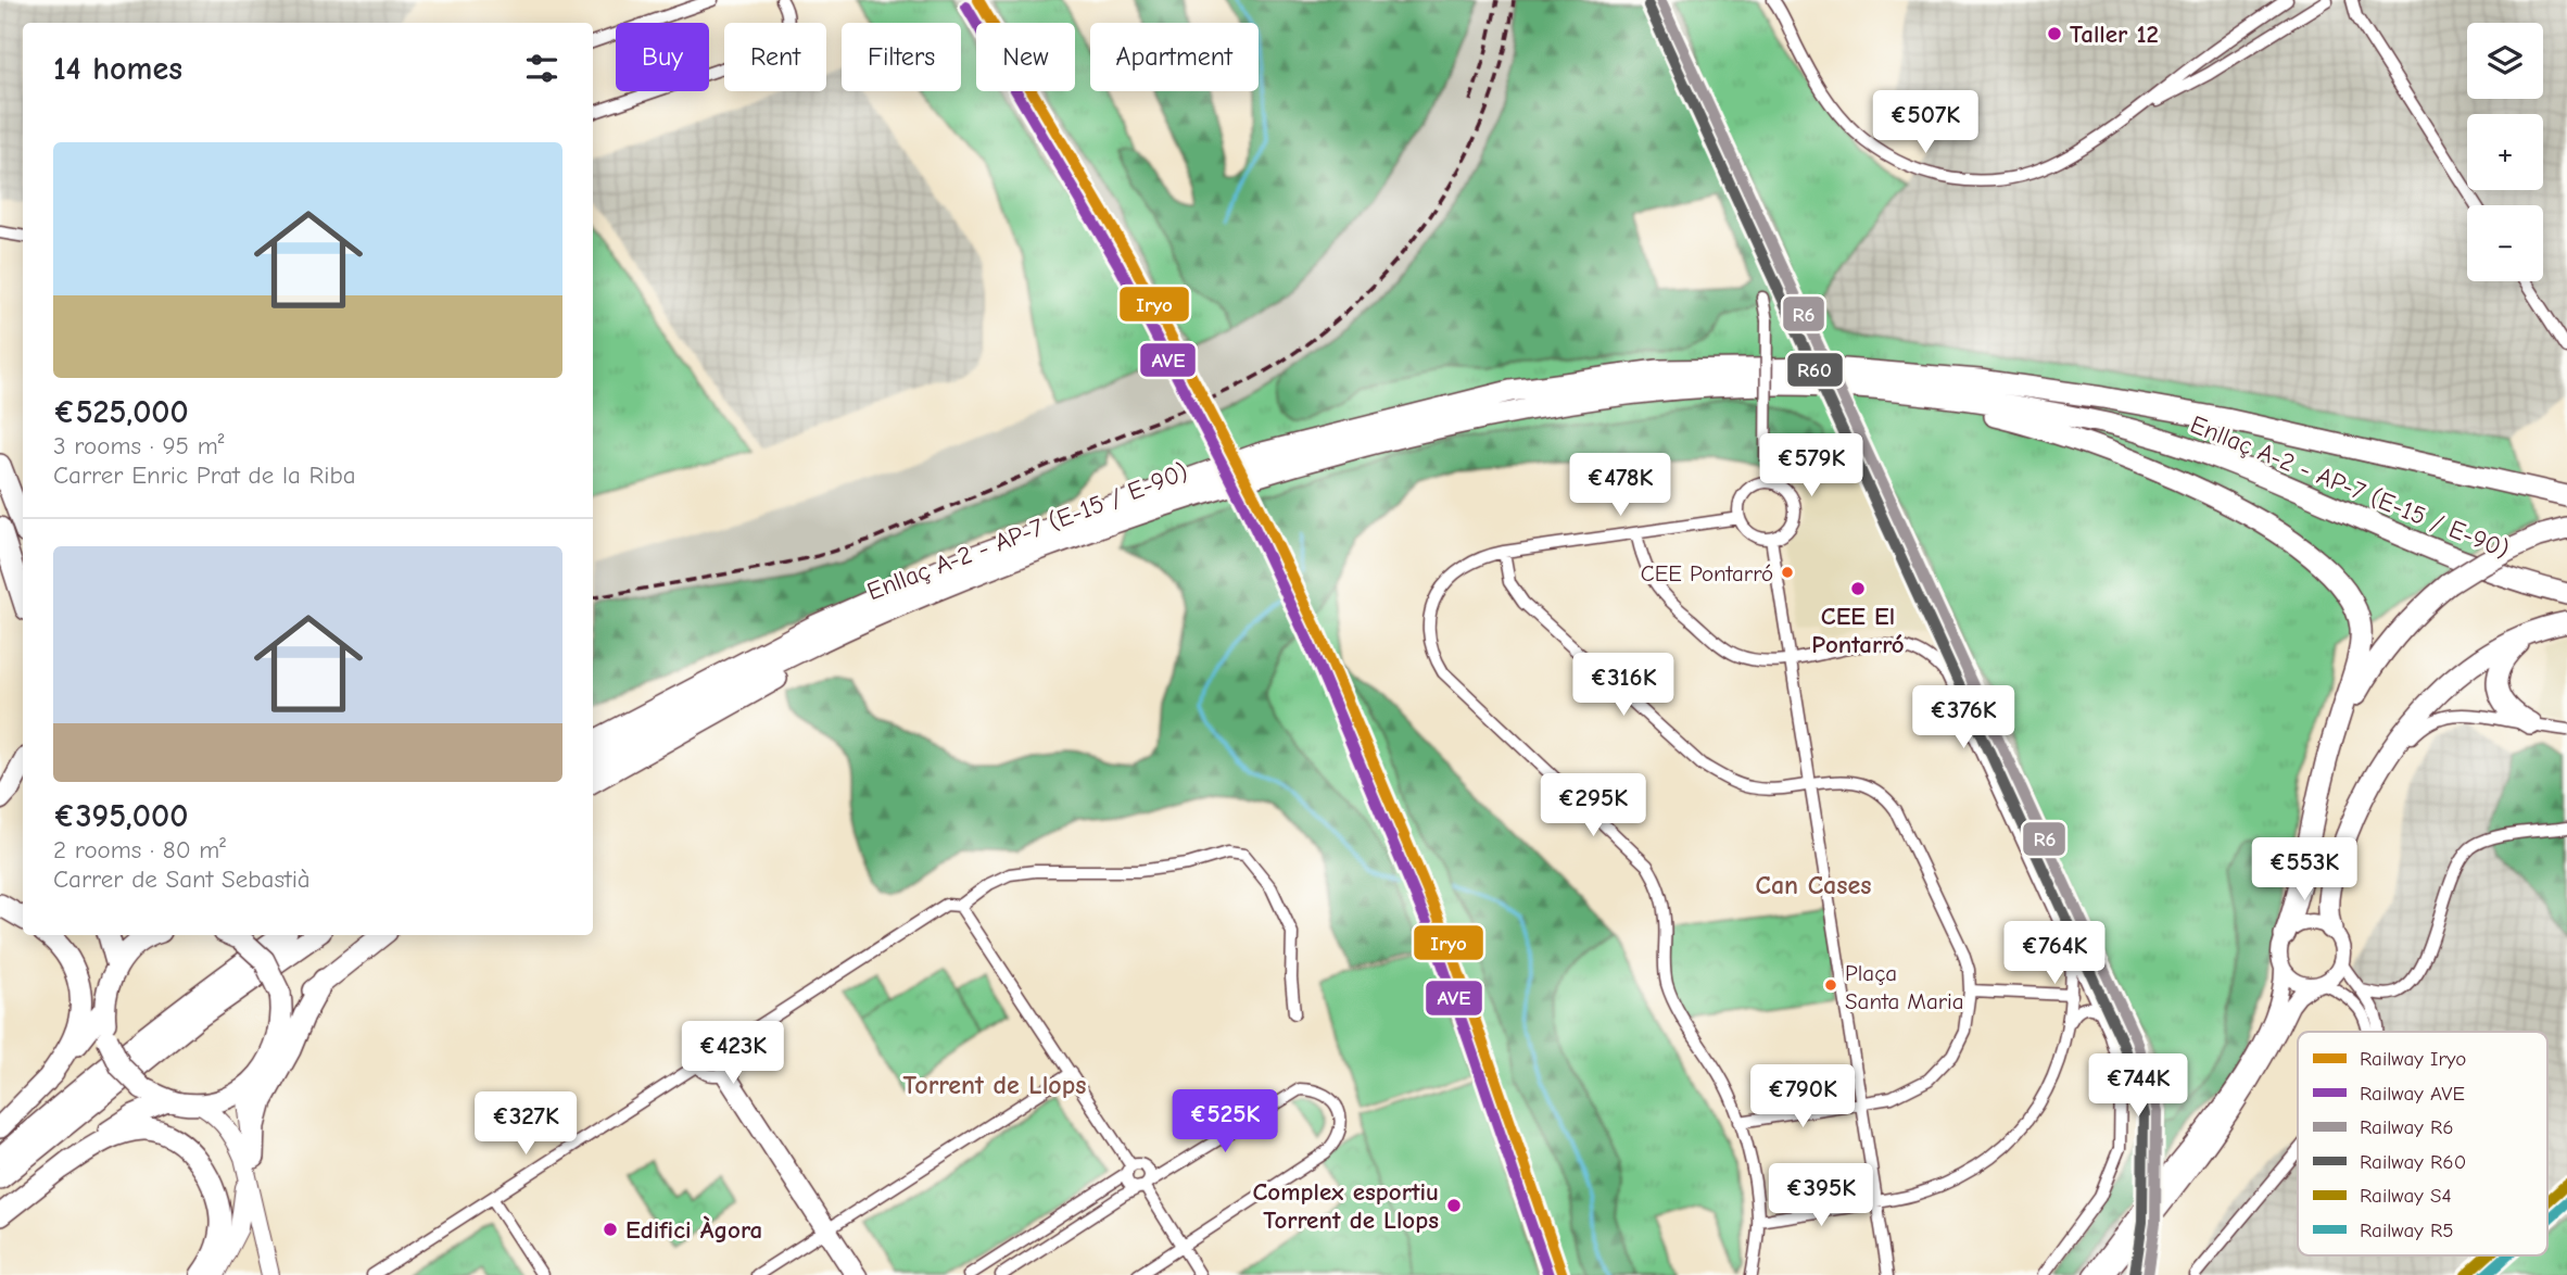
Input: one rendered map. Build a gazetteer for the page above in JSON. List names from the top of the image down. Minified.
{"streets":{"highway":["Enllaç A-2 - AP-7 (E-15 / E-90)"]},"districts":["Can Cases","Torrent de Llops"],"places":["Taller 12","CEE Pontarró","CEE El Pontarró","Plaça Santa Maria","Complex esportiu Torrent de Llops","Edifici Àgora"],"lines":["rail line Iryo","rail line R6","rail line R60","rail line AVE","rail line S4","rail line R5"],"legend":["Railway Iryo","Railway AVE","Railway R6","Railway R60","Railway S4","Railway R5"],"page":{"map_buttons":["+","−"],"chip":["Buy","Rent","Filters","New","Apartment"],"heading":"14 homes","price":["€507K","€579K","€478K","€316K","€376K","€295K","€553K","€764K","€423K","€744K","€790K","€525K","€327K","€395K"],"list":[{"name":"€525,000","note":"3 rooms · 95 m² · Carrer Enric Prat de la Riba"},{"name":"€395,000","note":"2 rooms · 80 m² · Carrer de Sant Sebastià"}]}}
